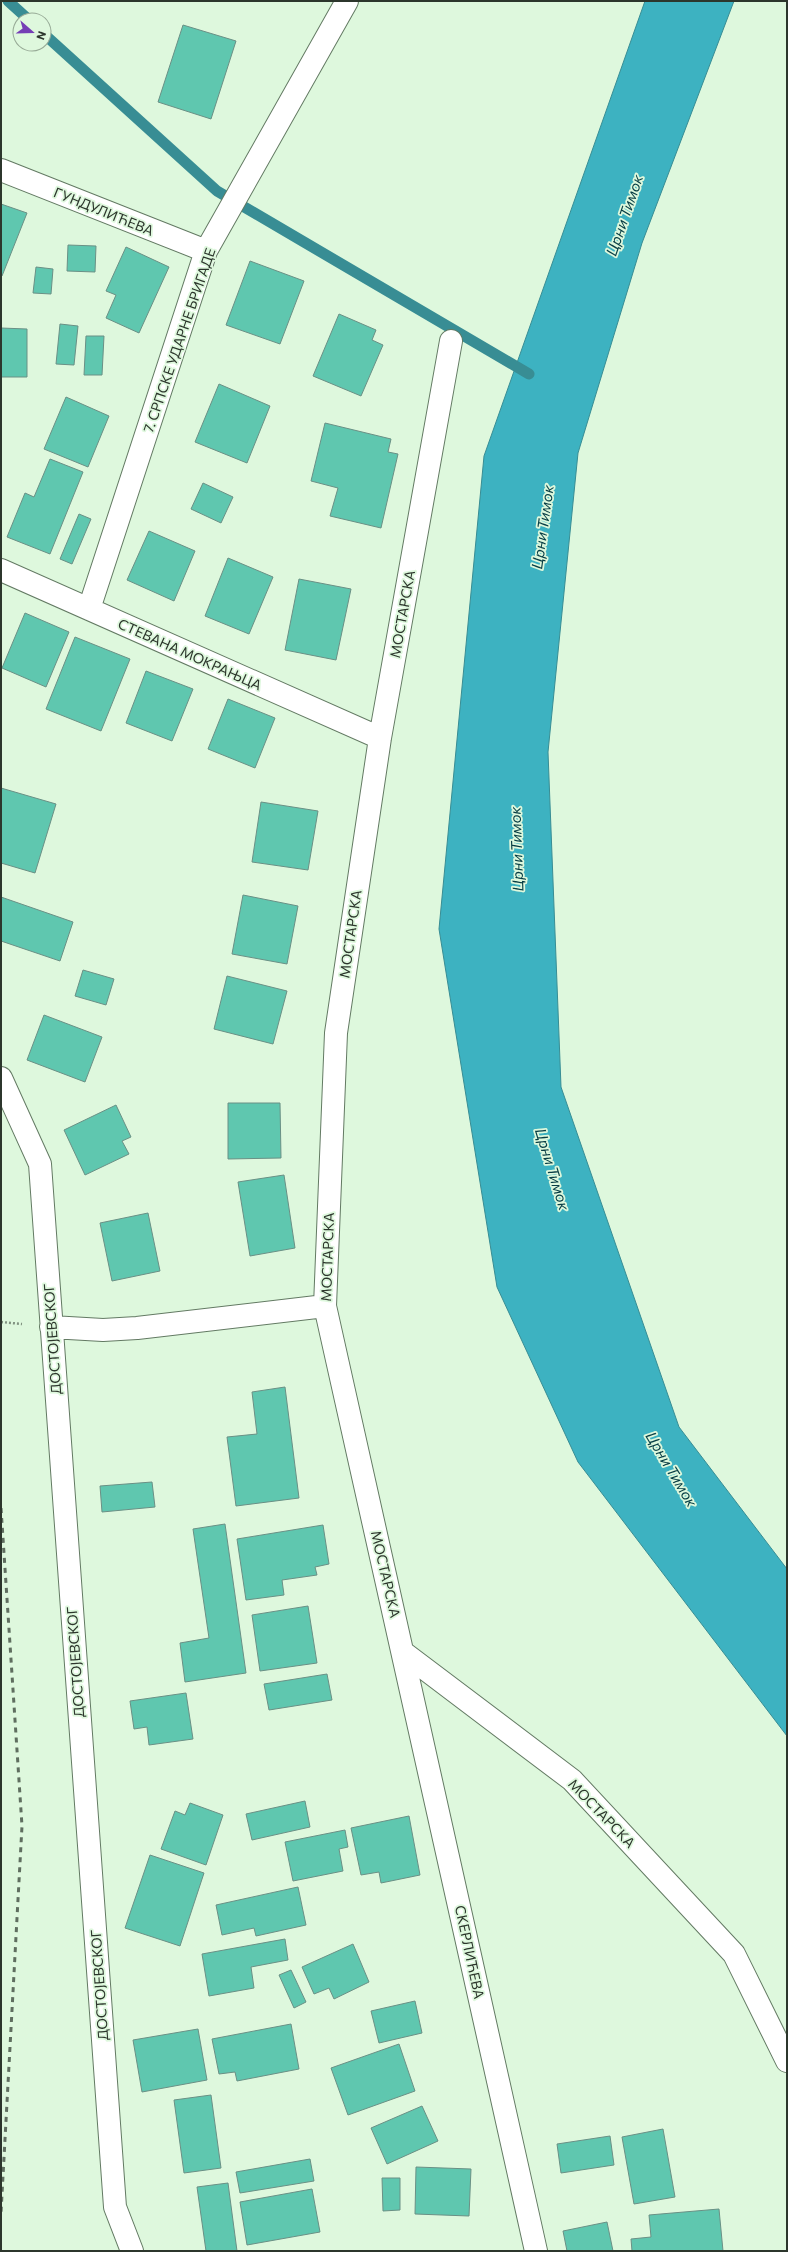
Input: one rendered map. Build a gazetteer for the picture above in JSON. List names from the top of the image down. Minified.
{"streets":{"street":["ГУНДУЛИЋЕВА","7. СРПСКЕ УДАРНЕ БРИГАДЕ","МОСТАРСКА","СТЕВАНА МОКРАЊЦА","ДОСТОЈЕВСКОГ","СКЕРЛИЋЕВА"]},"crossings":[["ГУНДУЛИЋЕВА","7. СРПСКЕ УДАРНЕ БРИГАДЕ"],["7. СРПСКЕ УДАРНЕ БРИГАДЕ","СТЕВАНА МОКРАЊЦА"],["МОСТАРСКА","СТЕВАНА МОКРАЊЦА"],["МОСТАРСКА","СКЕРЛИЋЕВА"]],"water":["Црни Тимок"],"north":"right"}
